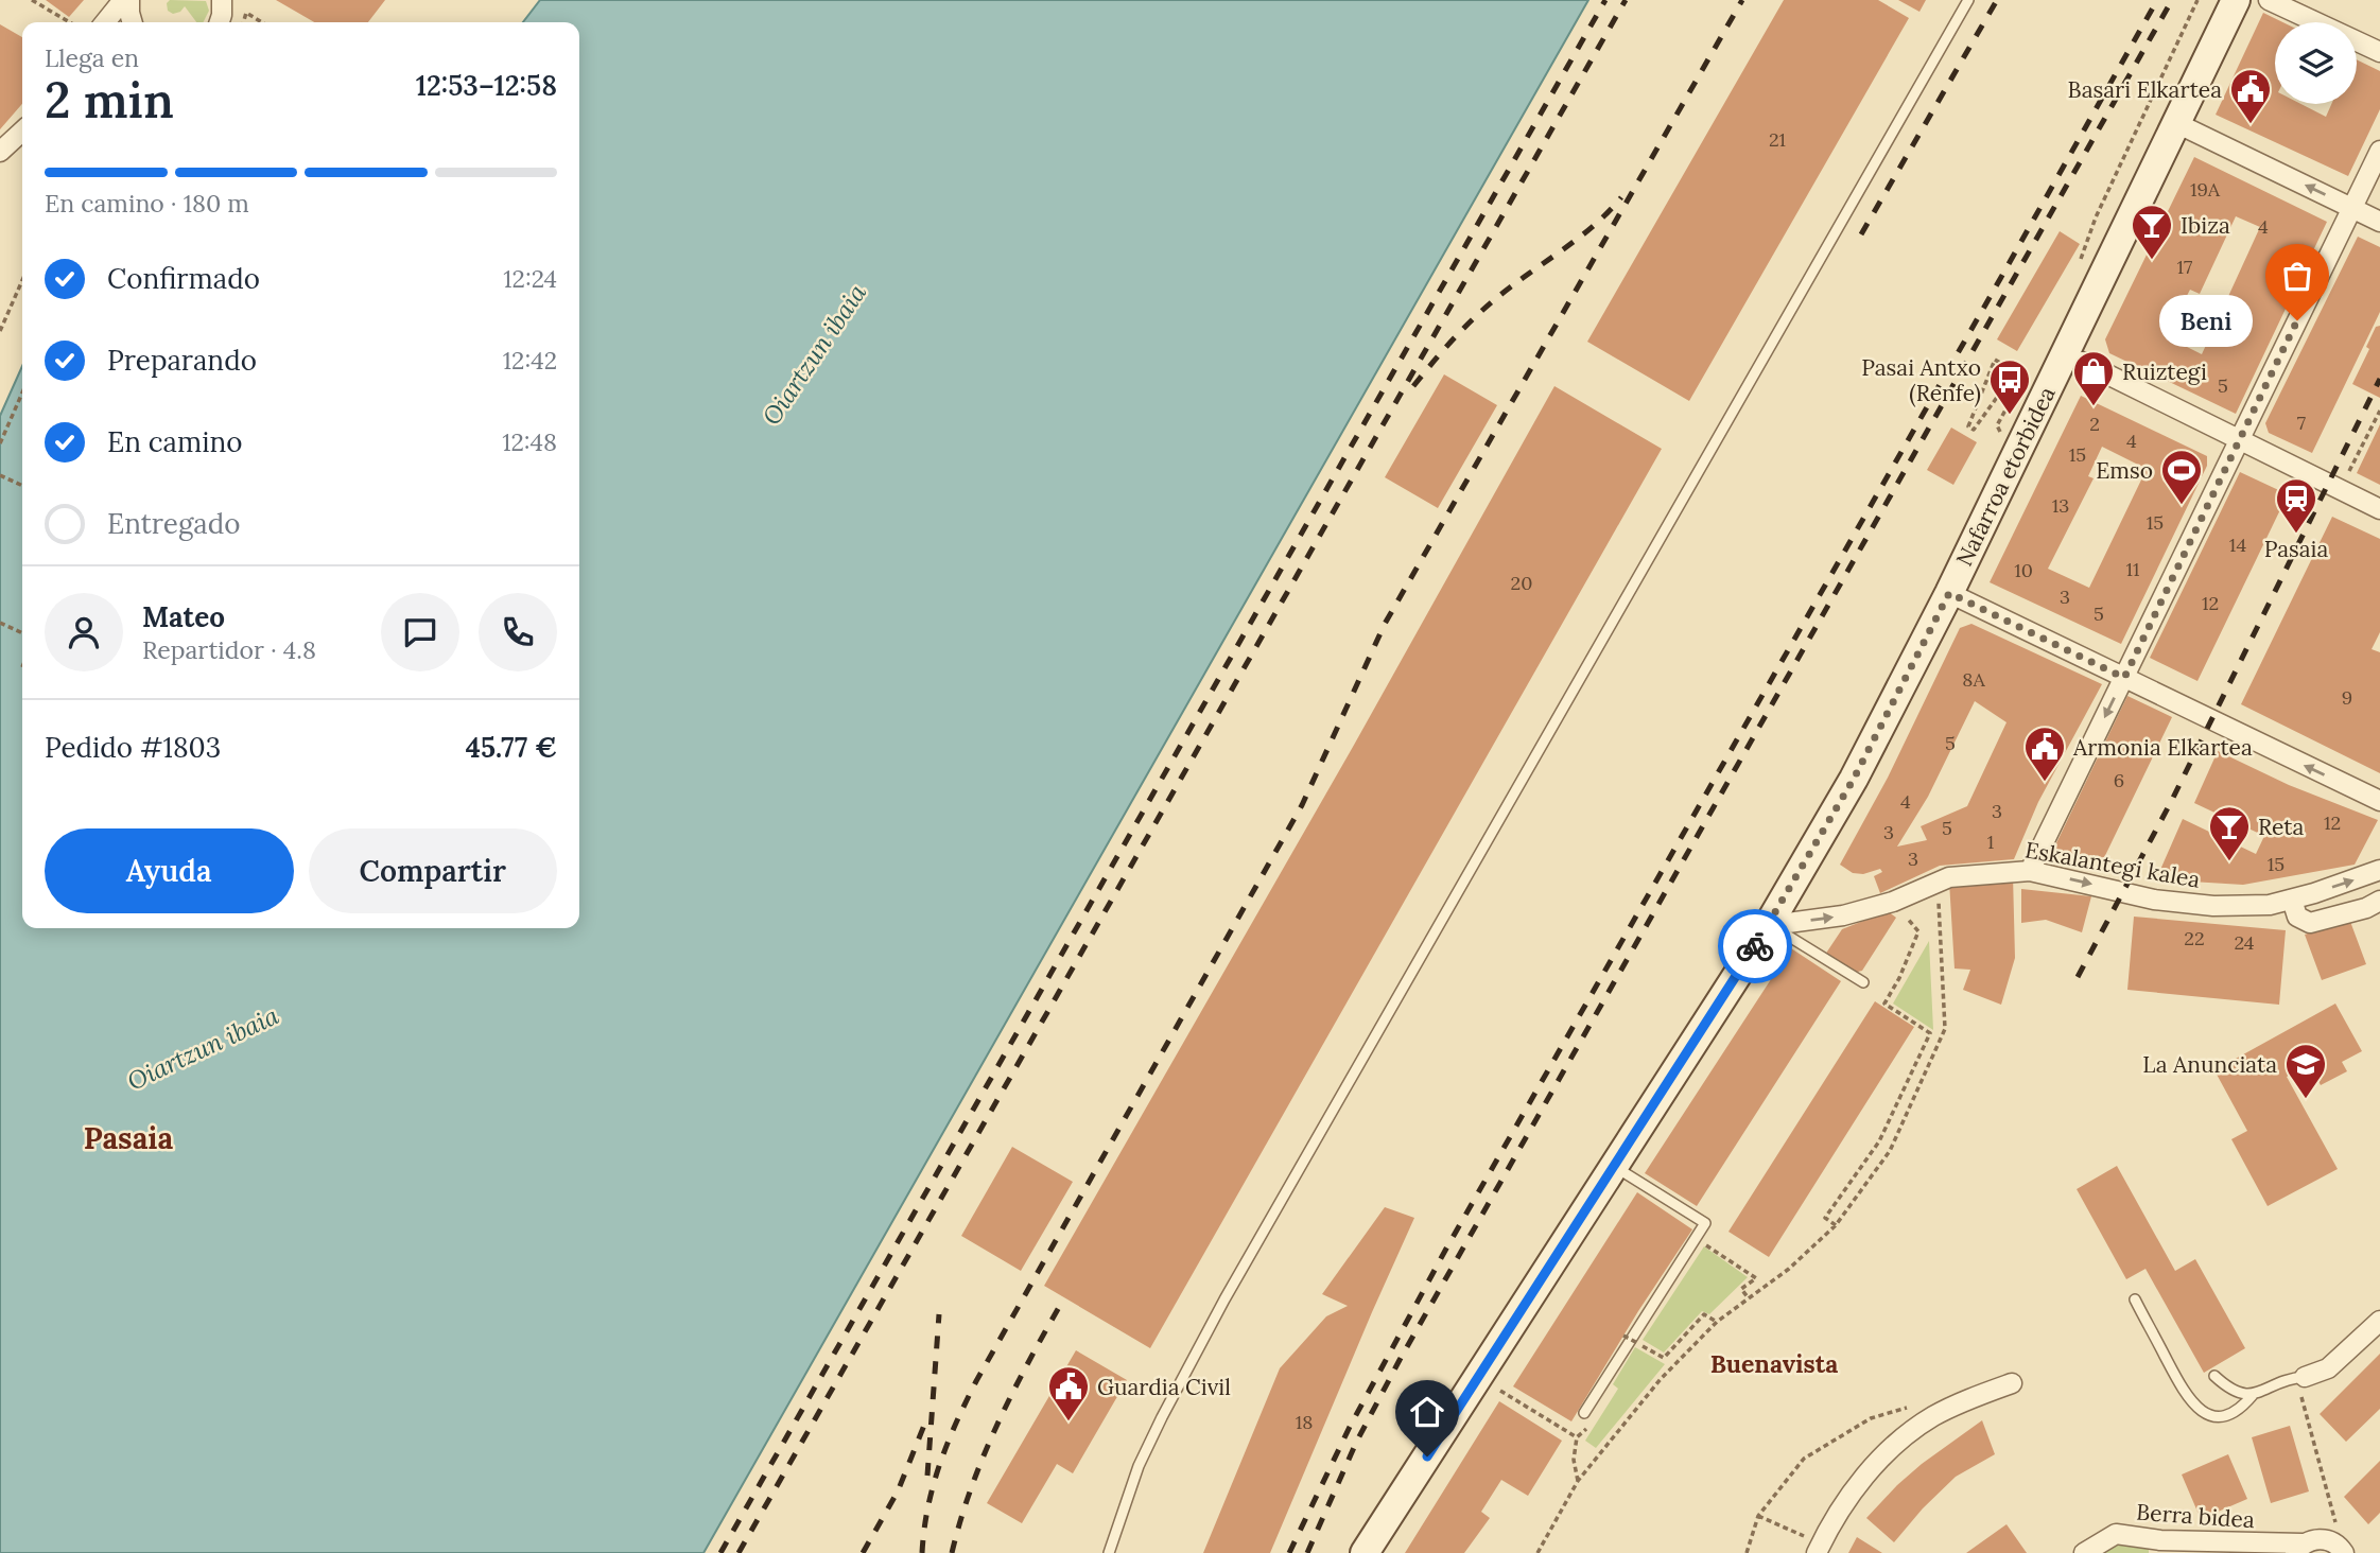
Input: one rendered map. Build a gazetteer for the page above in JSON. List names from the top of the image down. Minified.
{"streets":{"main road":["Nafarroa etorbidea"],"street":["Eskalantegi kalea","Berra bidea"]},"crossings":[["Nafarroa etorbidea","Eskalantegi kalea"]],"one_way":["Eskalantegi kalea"],"districts":["Pasaia","Buenavista"],"water":["Oiartzun ibaia"],"places":{"public building":["Basari Elkartea","Armonia Elkartea","Guardia Civil"],"bar":["Ibiza","Reta"],"other":["Beni"],"shop":["Ruiztegi"],"bus stop":["Pasai Antxo (Renfe)"],"sports":["Emso"],"station":["Pasaia"],"school or university":["La Anunciata"]},"house_numbers":["21","19A","4","17","5","7","2","4","15","13","15","14","11","10","20","3","12","5","8A","9","5","6","4","3","12","5","3","1","3","15","22","24","18"],"page":{"heading":["2 min","Llega en","12:53–12:58"],"panel":["Mateo","Repartidor · 4.8","Pedido #1803","45.77 €"],"bar":"En camino · 180 m","list":[["Confirmado","12:24"],["Preparando","12:42"],["En camino","12:48"],"Entregado"],"bubble":"Beni","buttons":["Ayuda","Compartir"]}}
